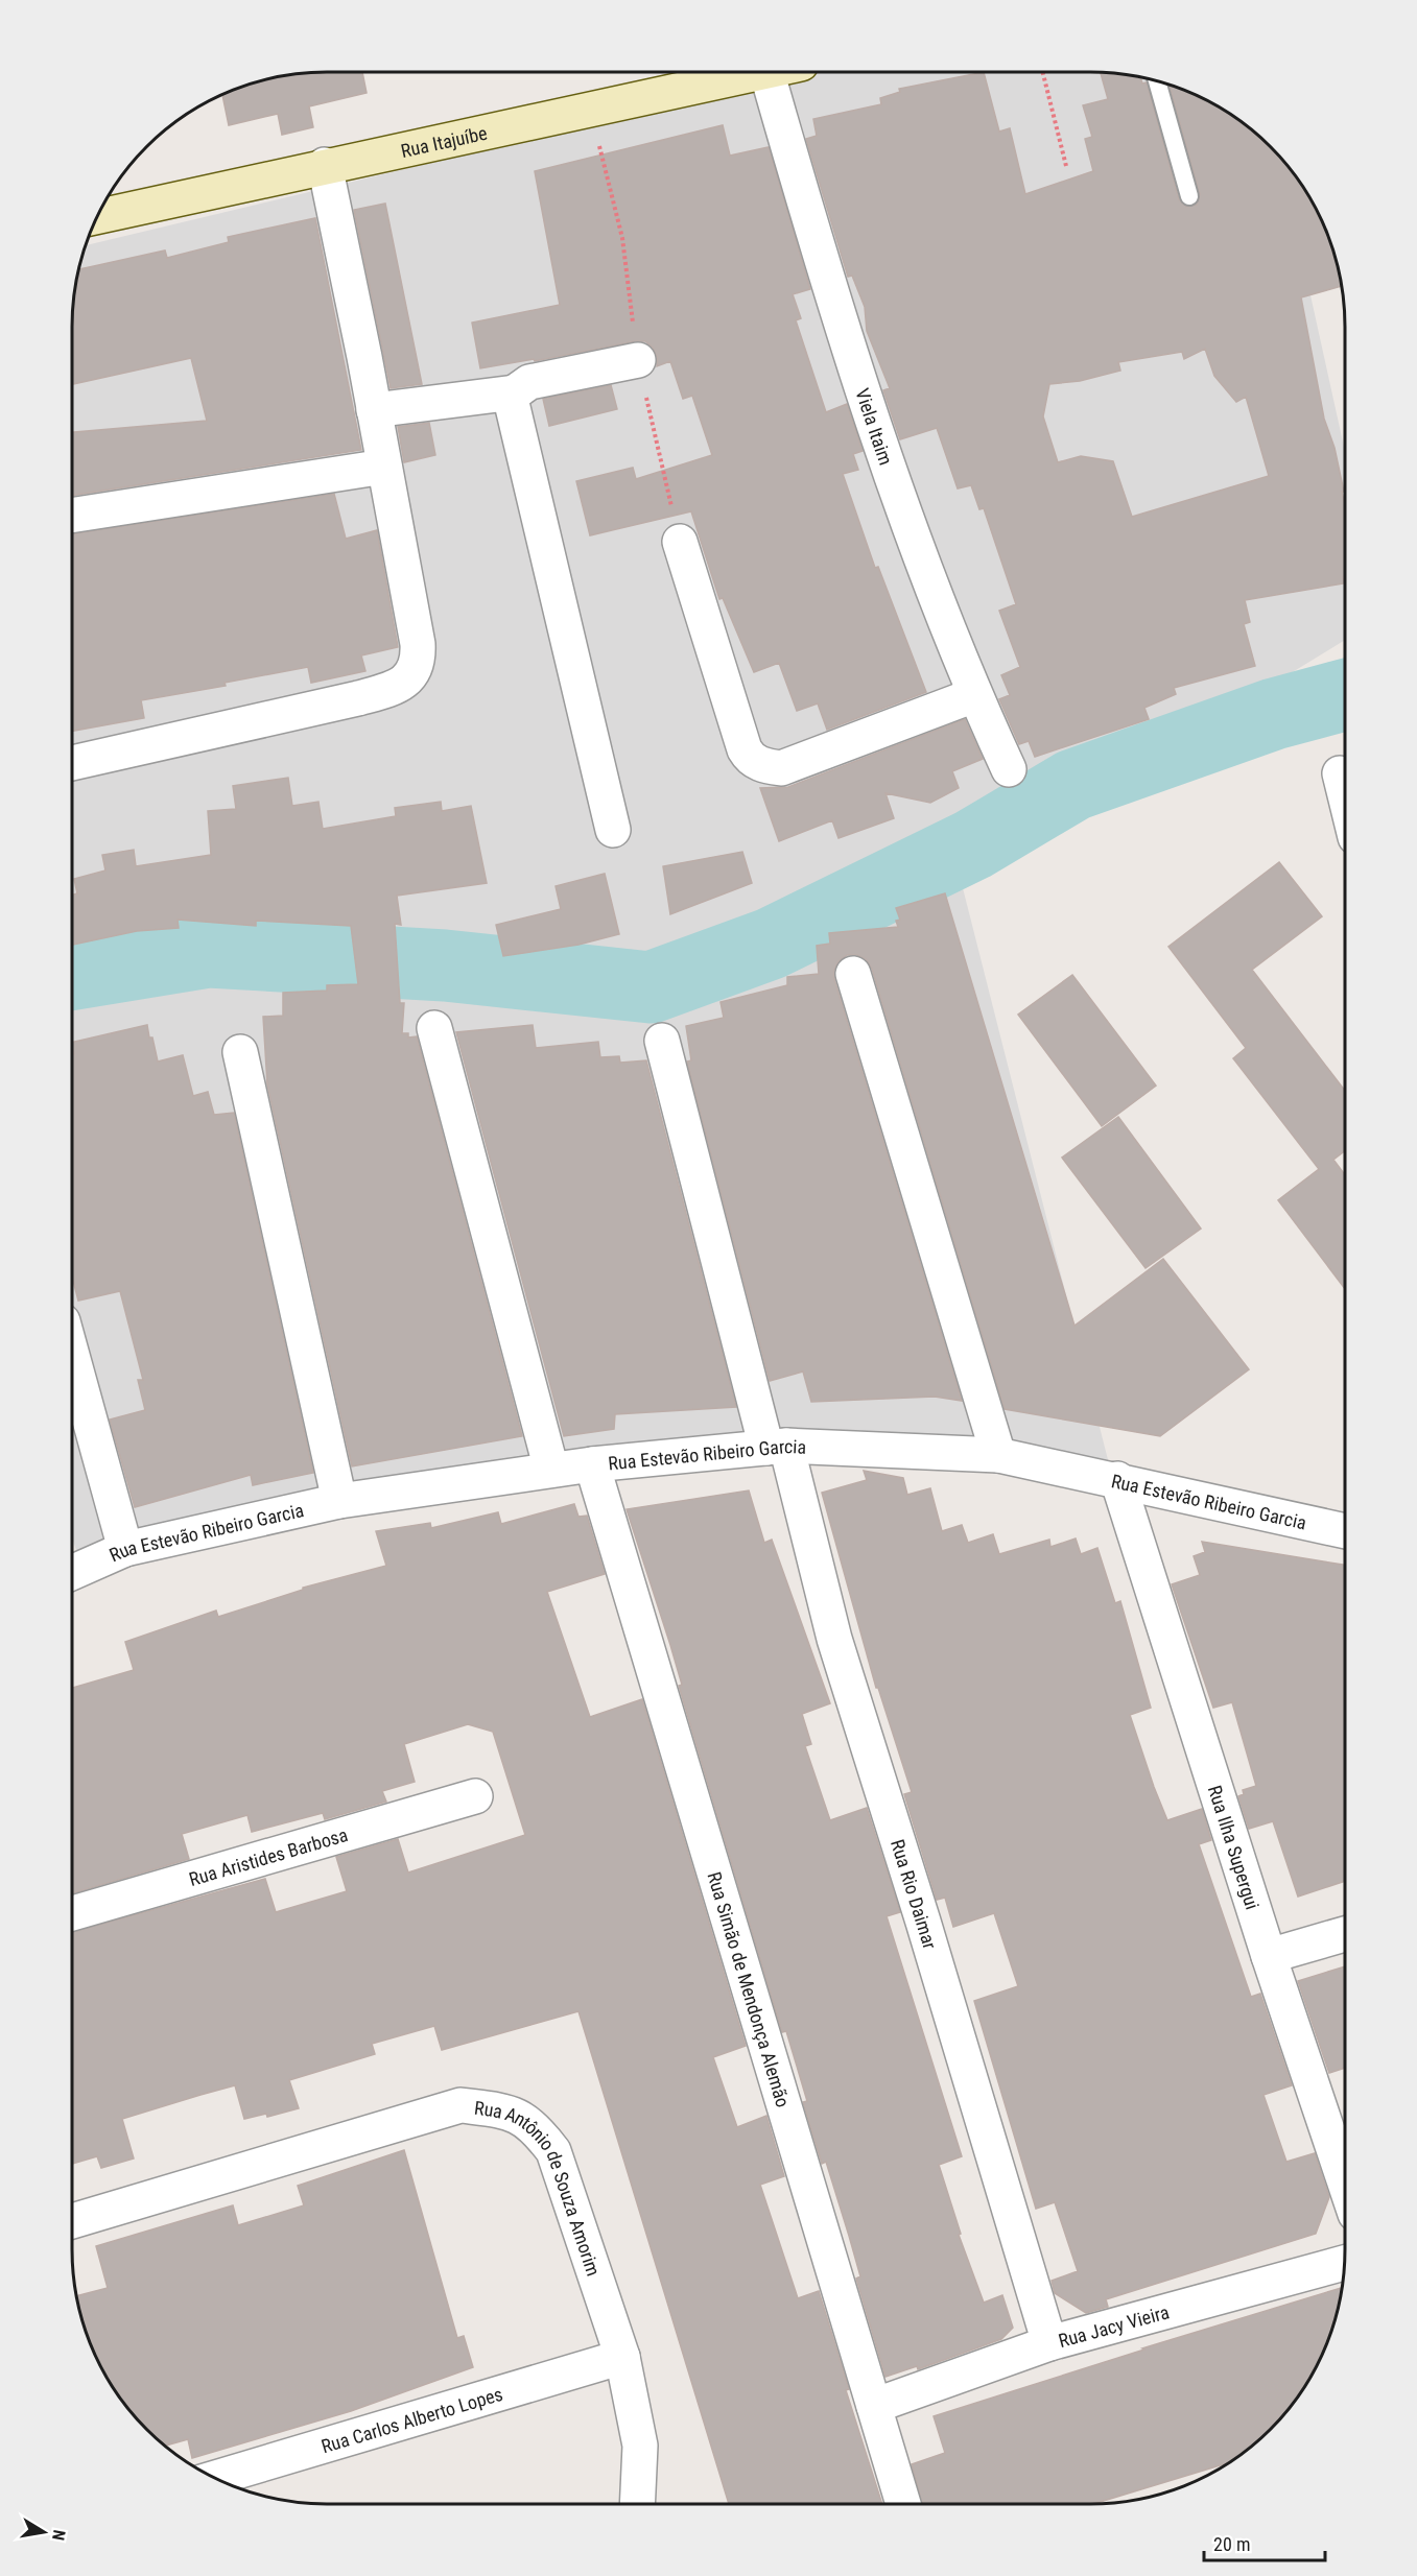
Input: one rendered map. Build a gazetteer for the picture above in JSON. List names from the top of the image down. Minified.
{"streets":{"street":["Rua Itajuíbe","Viela Itaim","Rua Estevão Ribeiro Garcia","Rua Ilha Supergui","Rua Aristides Barbosa","Rua Rio Daimar","Rua Simão de Mendonça Alemão","Rua Antônio de Souza Amorim","Rua Jacy Vieira","Rua Carlos Alberto Lopes"]},"crossings":[["Rua Estevão Ribeiro Garcia","Rua Ilha Supergui"],["Rua Estevão Ribeiro Garcia","Rua Rio Daimar"],["Rua Estevão Ribeiro Garcia","Rua Simão de Mendonça Alemão"],["Rua Rio Daimar","Rua Jacy Vieira"],["Rua Simão de Mendonça Alemão","Rua Jacy Vieira"],["Rua Antônio de Souza Amorim","Rua Carlos Alberto Lopes"]],"scale_bar":"20 m","north":"right"}
